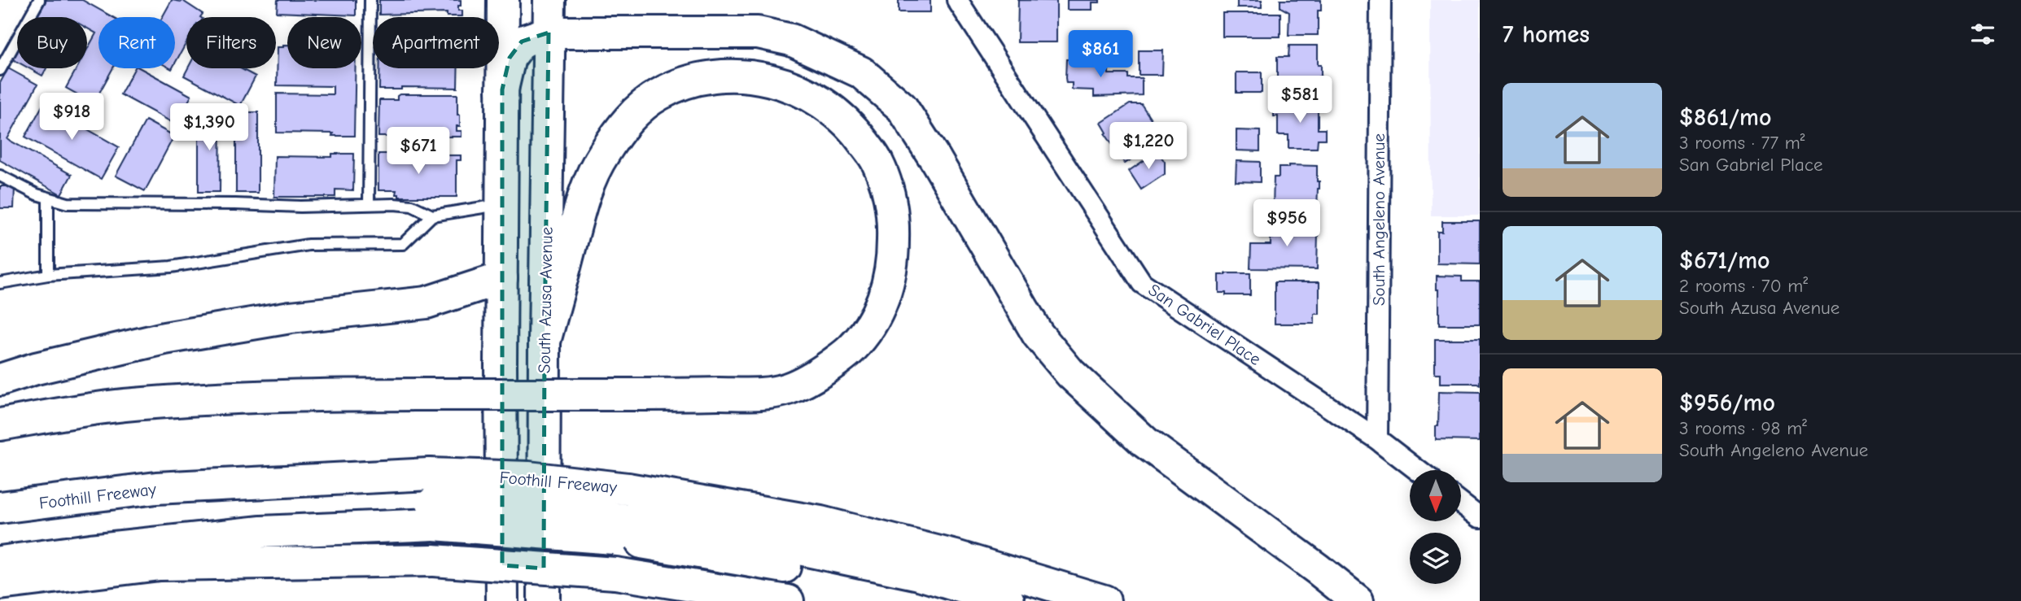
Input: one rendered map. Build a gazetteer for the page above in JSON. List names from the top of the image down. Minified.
{"streets":{"main road":["South Azusa Avenue","Foothill Freeway"],"street":["South Angeleno Avenue","San Gabriel Place"]},"crossings":[["South Angeleno Avenue","San Gabriel Place"]],"north":"bottom","page":{"heading":"7 homes","chip":["Buy","Rent","Filters","New","Apartment"],"price":["$861","$581","$918","$1,390","$1,220","$671","$956"],"list":[{"name":"$861/mo","note":"3 rooms · 77 m² · San Gabriel Place"},{"name":"$671/mo","note":"2 rooms · 70 m² · South Azusa Avenue"},{"name":"$956/mo","note":"3 rooms · 98 m² · South Angeleno Avenue"}]}}
